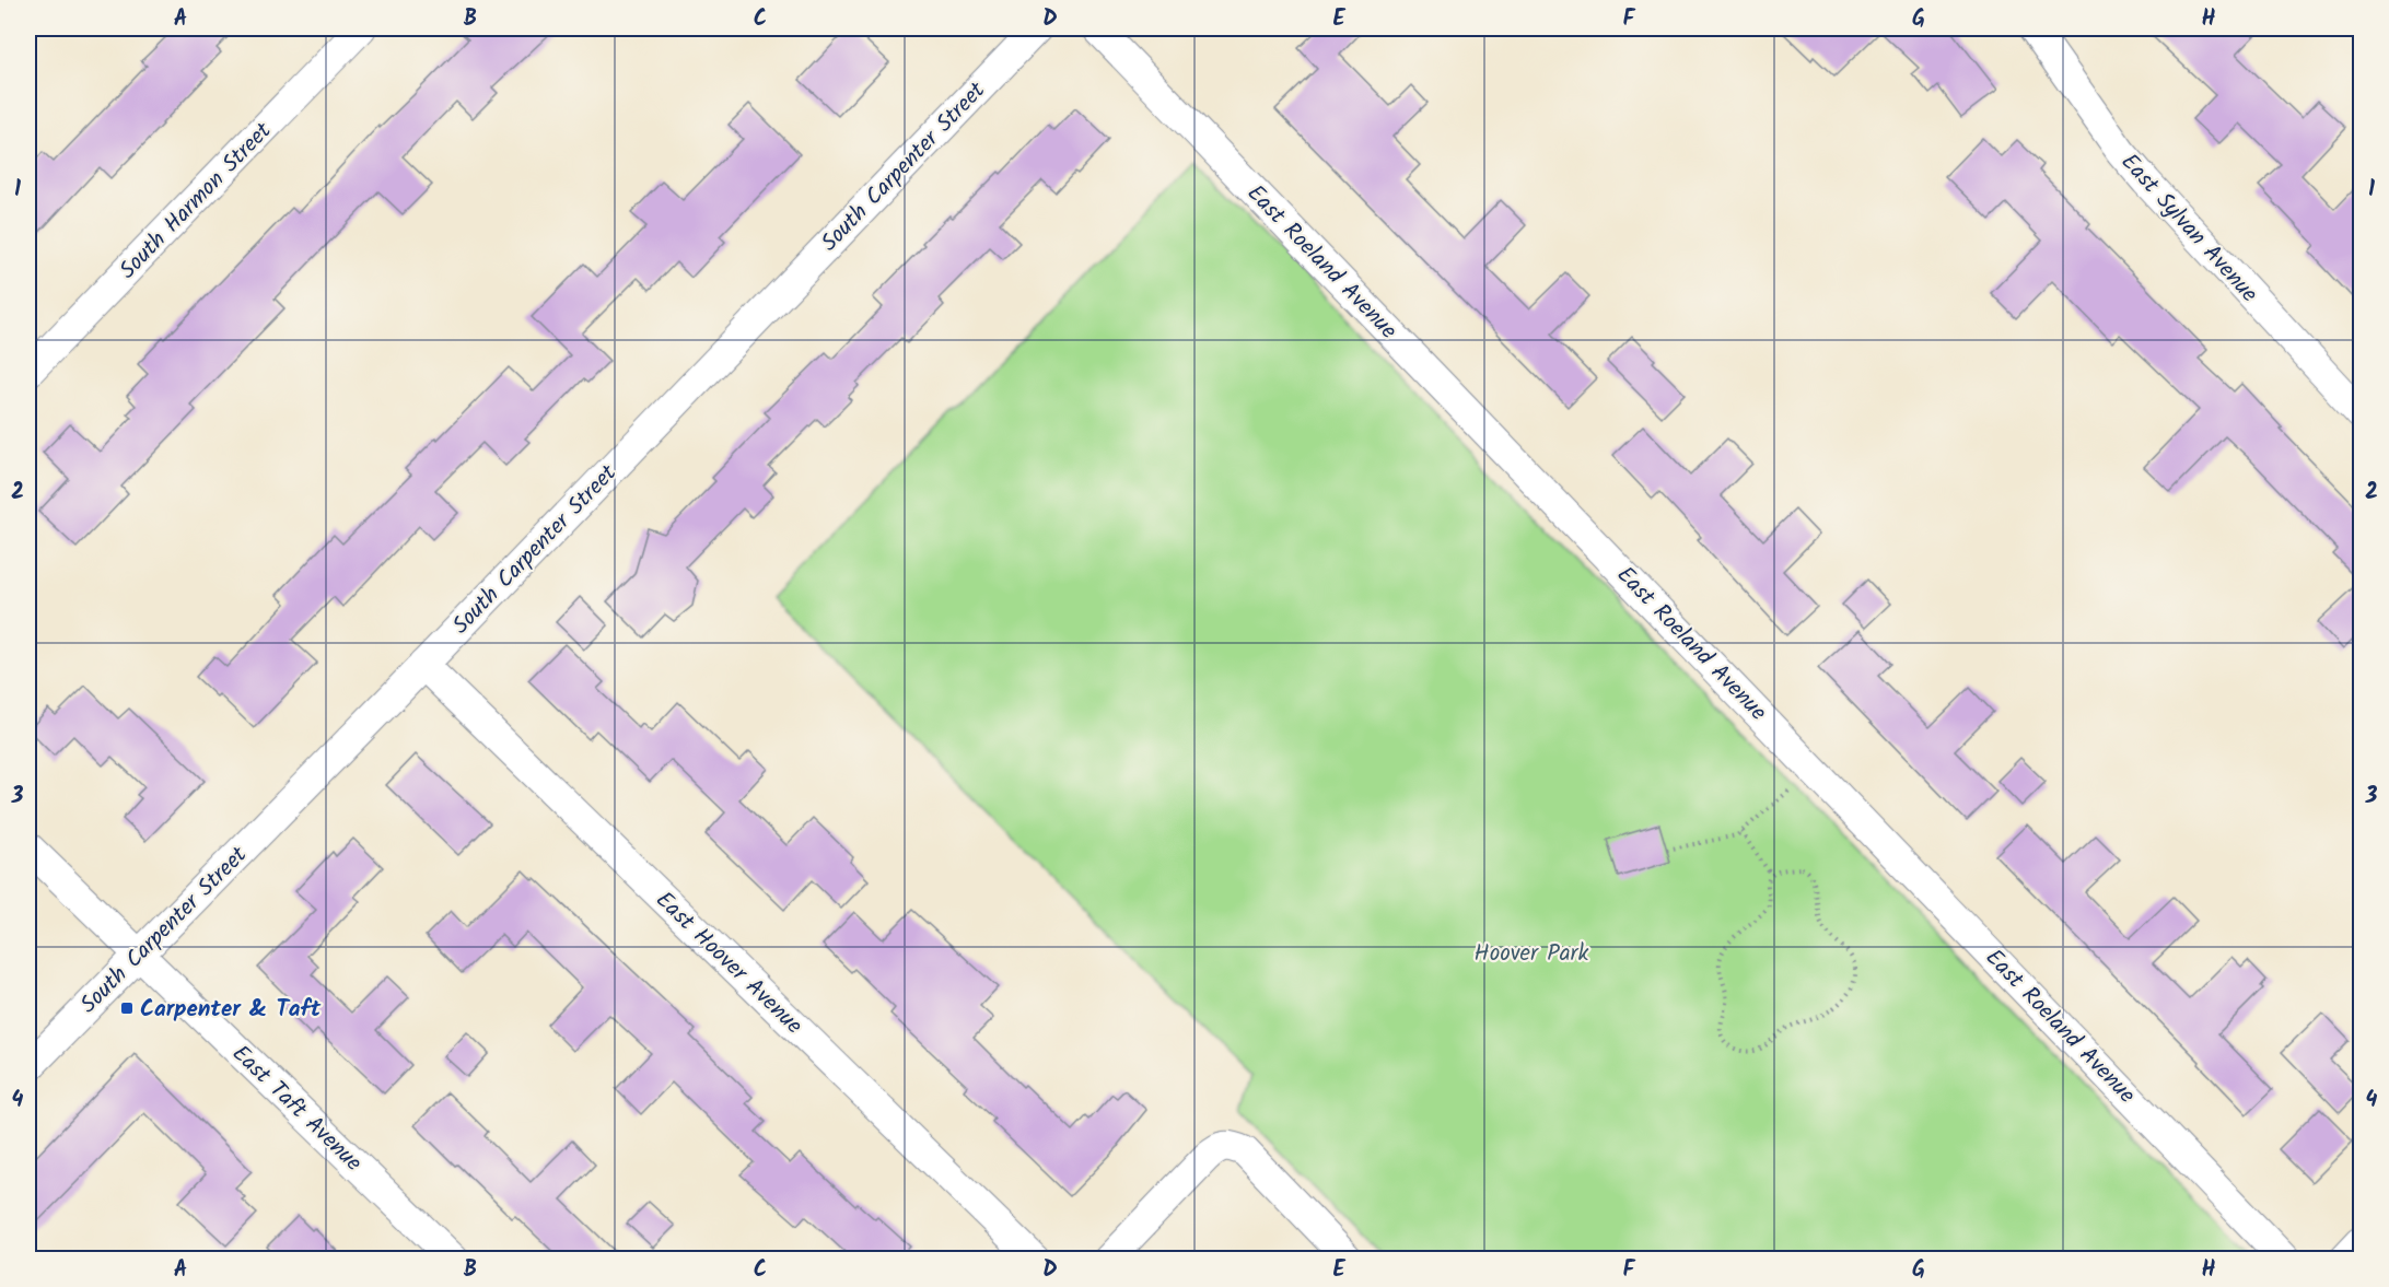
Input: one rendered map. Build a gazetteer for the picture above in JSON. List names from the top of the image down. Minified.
{"streets":{"street":["South Carpenter Street","South Harmon Street","East Sylvan Avenue","East Roeland Avenue","East Hoover Avenue","East Taft Avenue"]},"crossings":[["South Carpenter Street","East Hoover Avenue"],["South Carpenter Street","East Taft Avenue"]],"parks":["Hoover Park"],"places":{"transit":["Carpenter & Taft"]},"grid":{"columns":["A","B","C","D","E","F","G","H"],"rows":["1","2","3","4"]}}
